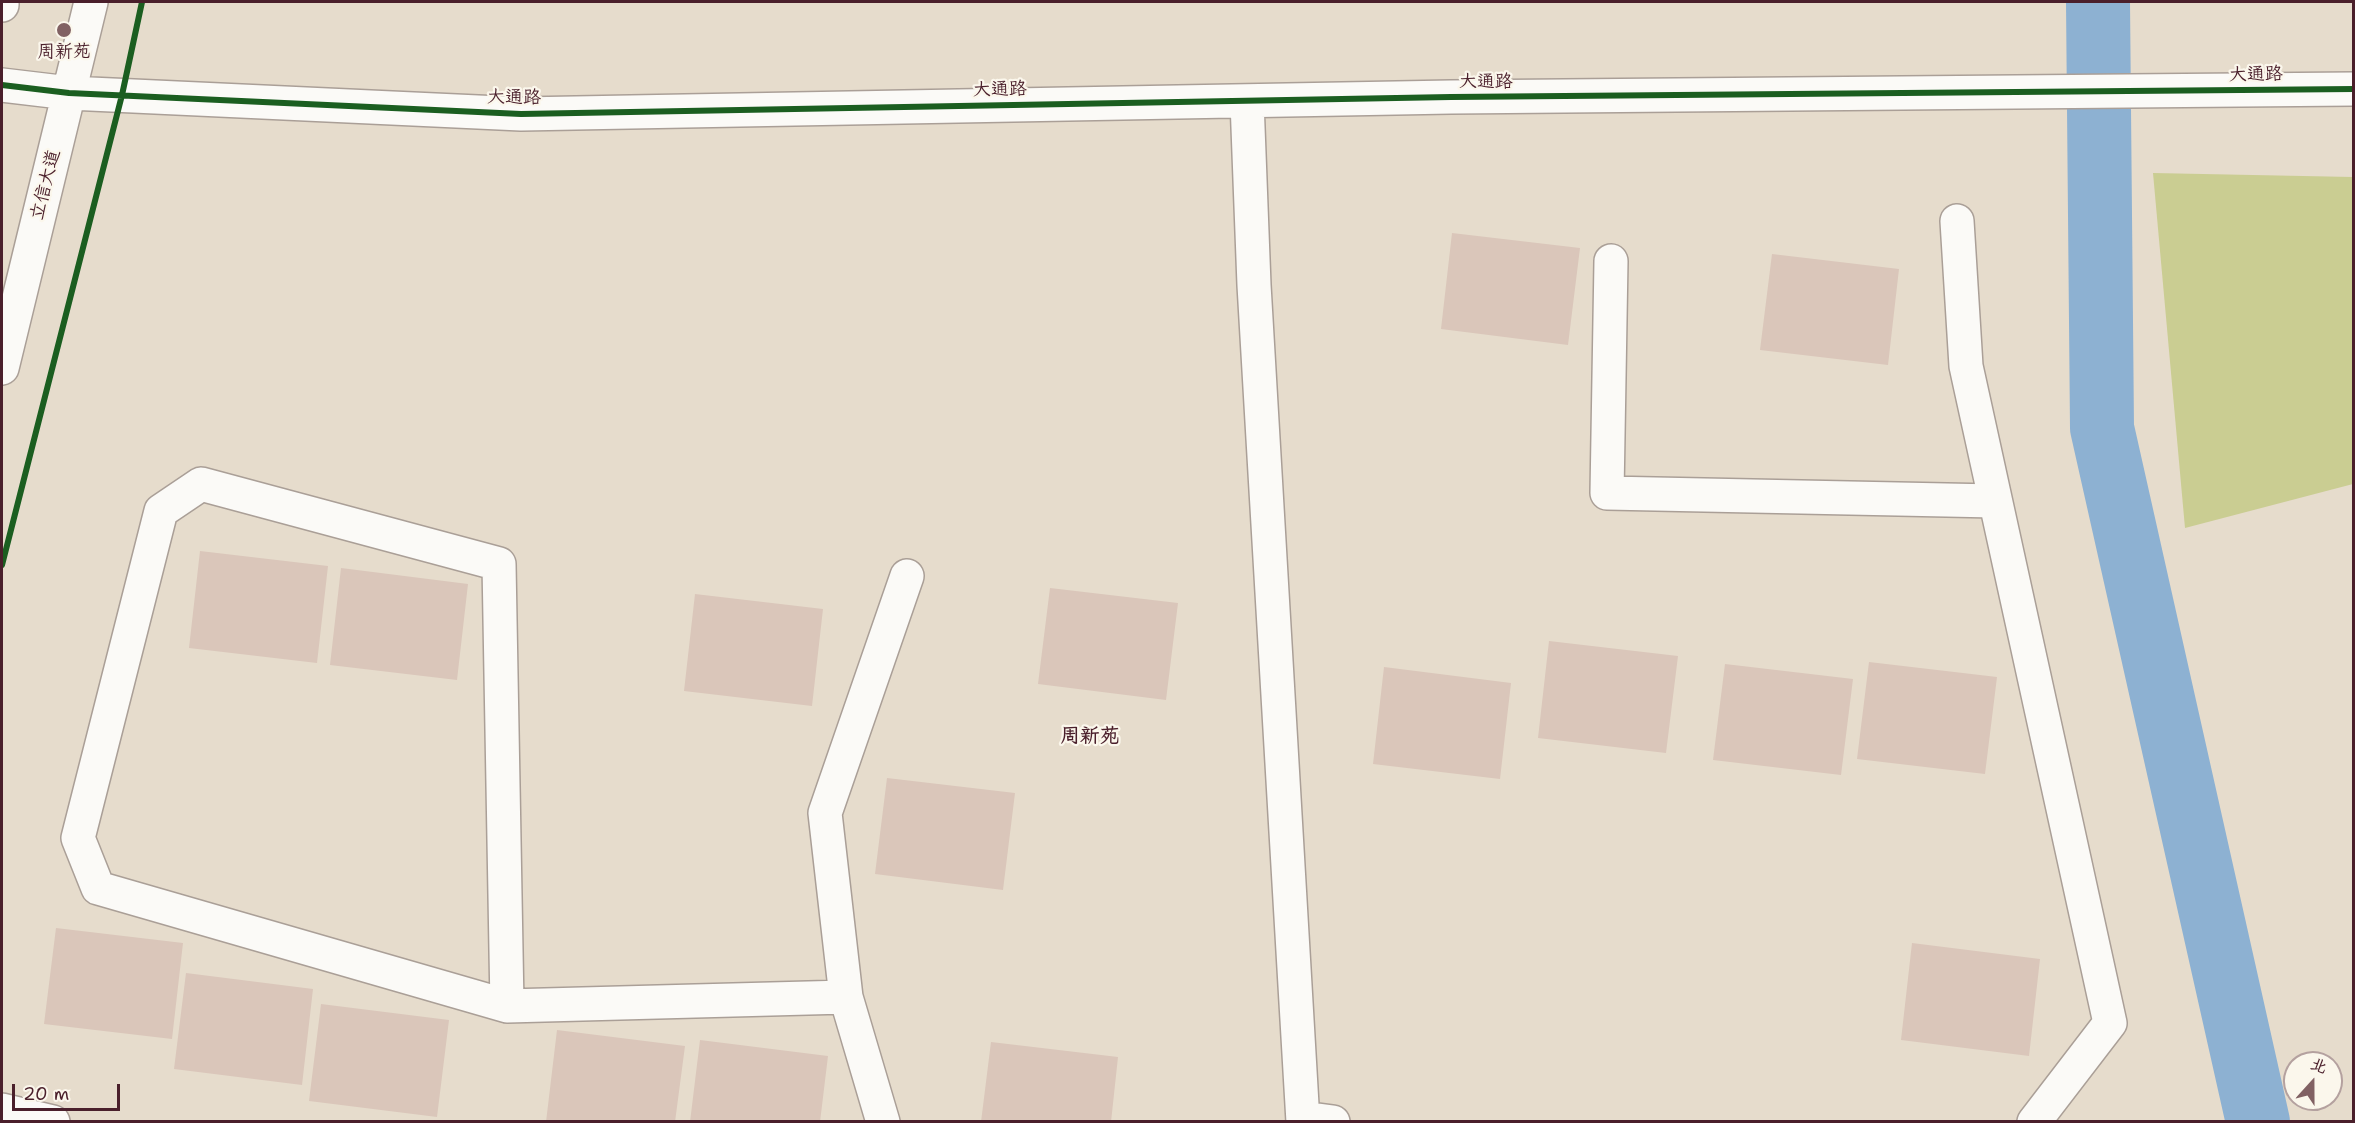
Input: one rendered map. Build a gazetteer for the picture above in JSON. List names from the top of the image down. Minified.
{"streets":{"street":["大通路","立信大道"]},"crossings":[["大通路","立信大道"]],"districts":["周新苑"],"places":["周新苑"],"scale_bar":"20 m","north":"top"}
